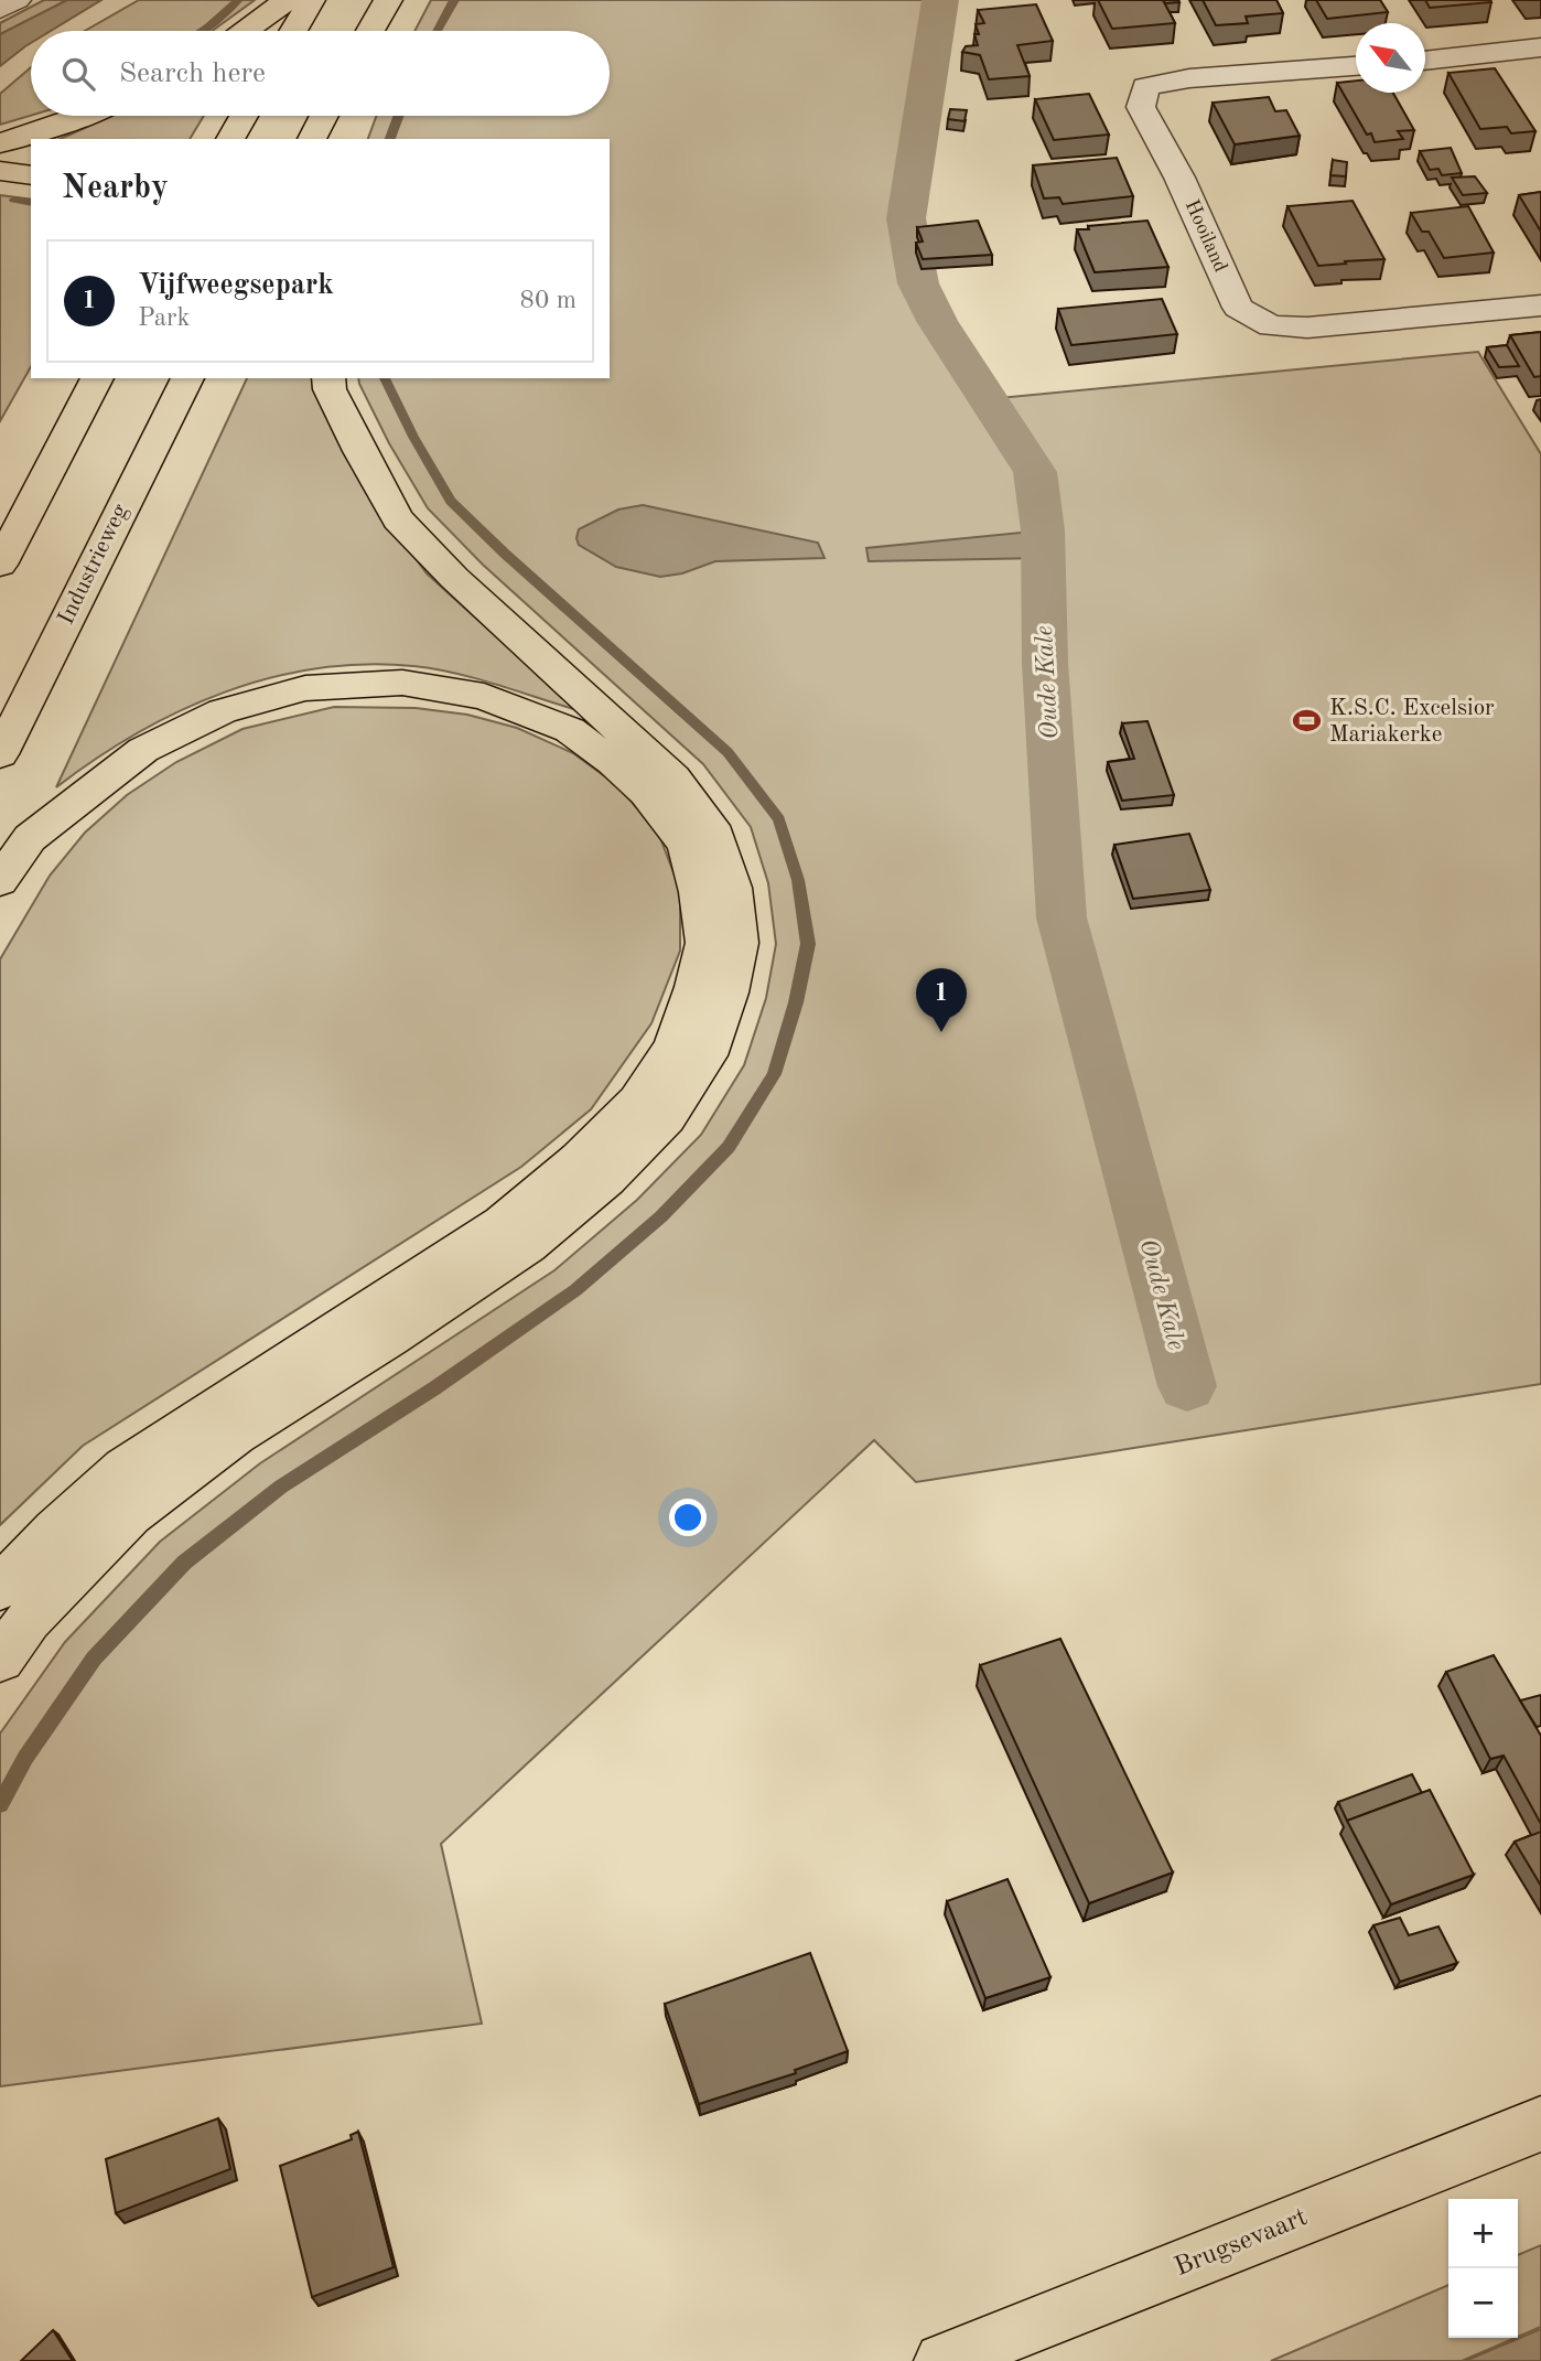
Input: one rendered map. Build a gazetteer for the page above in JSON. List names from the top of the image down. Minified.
{"streets":{"main road":["Industrieweg","Brugsevaart"],"street":["Hooiland"]},"water":["Oude Kale"],"places":{"sports":["K.S.C. Excelsior Mariakerke"]},"north":"top left","page":{"search":"Search here","heading":"Nearby","list":[{"mark":"1","name":"Vijfweegsepark","note":"Park","value":"80 m"}],"pins":"1","map_buttons":["+","−"]}}
